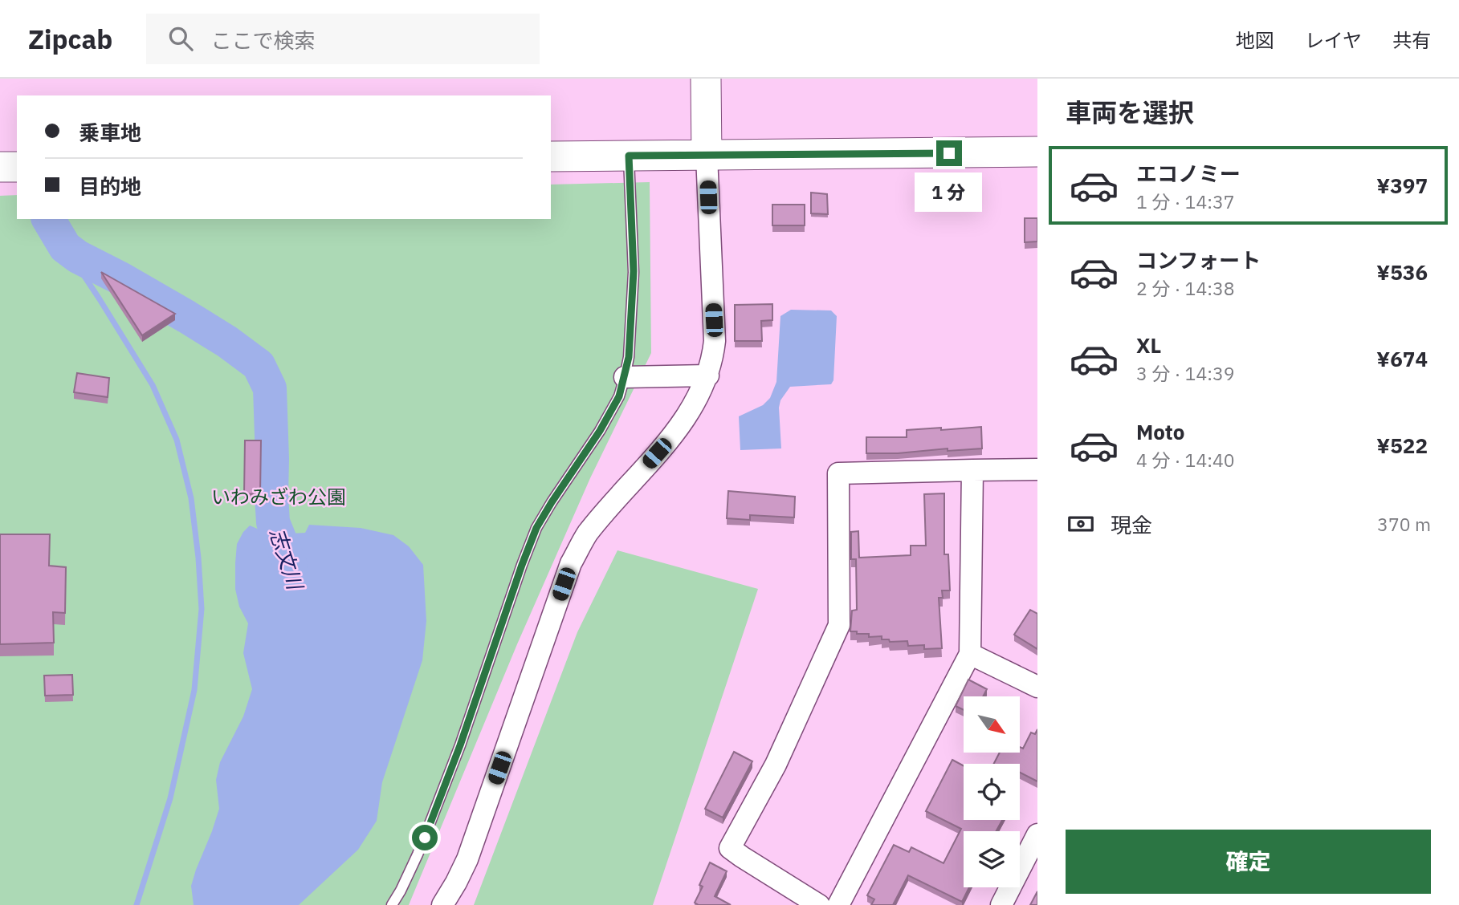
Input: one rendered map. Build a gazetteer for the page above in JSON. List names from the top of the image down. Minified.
{"water":["志文川"],"parks":["いわみざわ公園"],"north":"bottom right","page":{"header":"Zipcab","search":"ここで検索","nav":["地図","レイヤ","共有"],"heading":"車両を選択","banner":["乗車地","目的地"],"list":[{"name":"エコノミー","note":"1 分 · 14:37","value":"¥397"},{"name":"コンフォート","note":"2 分 · 14:38","value":"¥536"},{"name":"XL","note":"3 分 · 14:39","value":"¥674"},{"name":"Moto","note":"4 分 · 14:40","value":"¥522"}],"bubble":"1 分","pay":["現金","370 m"],"buttons":"確定"}}
